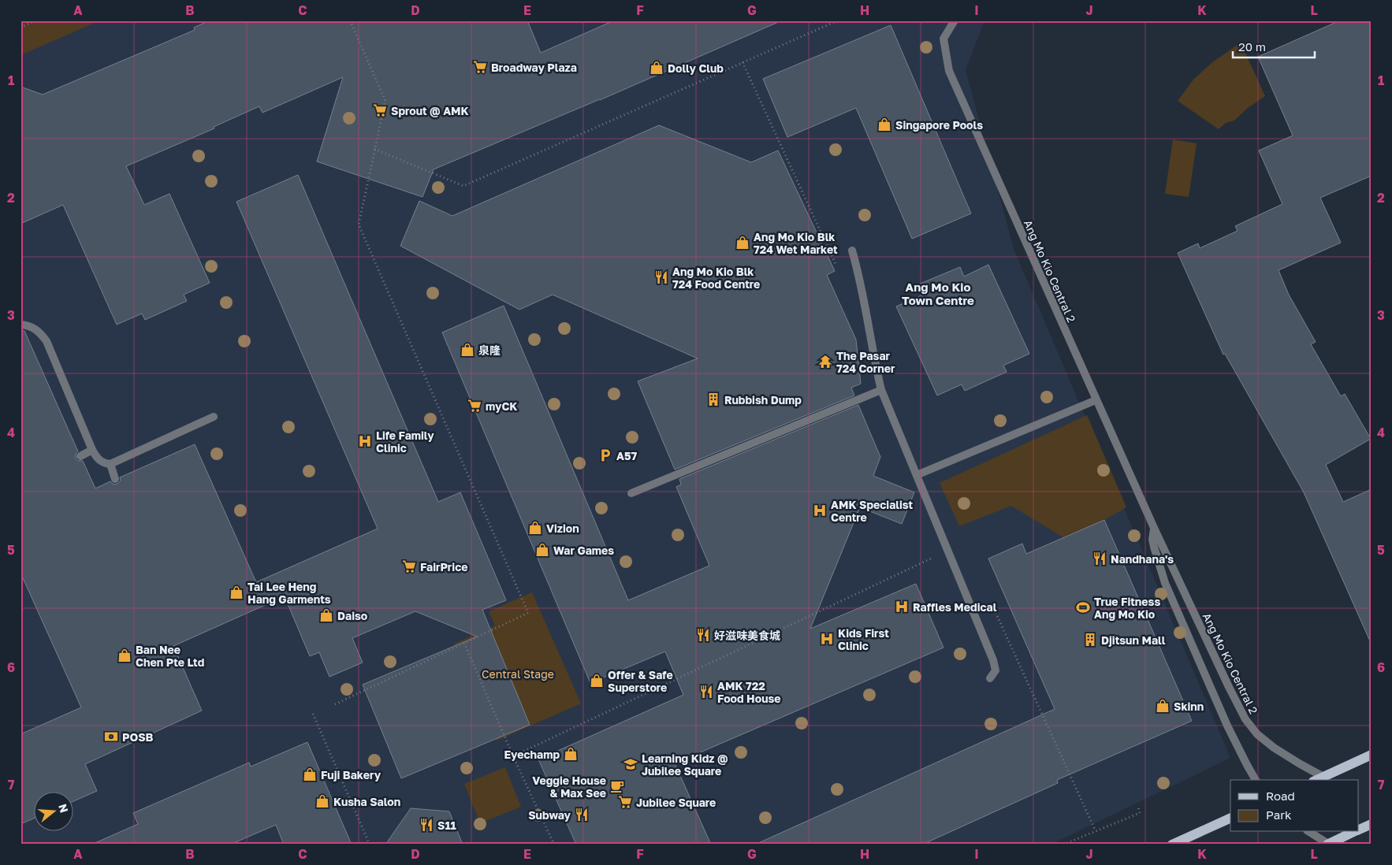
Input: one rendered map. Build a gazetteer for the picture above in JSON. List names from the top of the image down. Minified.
{"streets":{"street":["Ang Mo Kio Central 2"]},"districts":["Ang Mo Kio Town Centre"],"parks":["Central Stage"],"places":{"supermarket":["Broadway Plaza","Sprout @ AMK","myCK","FairPrice","Jubilee Square"],"shop":["Dolly Club","Singapore Pools","Ang Mo Kio Blk 724 Wet Market","泉隆","Vizion","War Games","Tai Lee Heng Hang Garments","Daiso","Ban Nee Chen Pte Ltd","Offer & Safe Superstore","Skinn","Eyechamp","Fuji Bakery","Kusha Salon"],"restaurant":["Ang Mo Kio Blk 724 Food Centre","Nandhana's","好滋味美食城","AMK 722 Food House","Subway","S11"],"temple":["The Pasar 724 Corner"],"building":["Rubbish Dump","Djitsun Mall"],"hospital":["Life Family Clinic","AMK Specialist Centre","Raffles Medical","Kids First Clinic"],"parking":["A57"],"sports":["True Fitness Ang Mo Kio"],"bank":["POSB"],"school or university":["Learning Kidz @ Jubilee Square"],"cafe":["Veggie House & Max See"]},"legend":["Road","Park"],"scale_bar":"20 m","north":"right","grid":{"columns":["A","B","C","D","E","F","G","H","I","J","K","L"],"rows":["1","2","3","4","5","6","7"]}}
